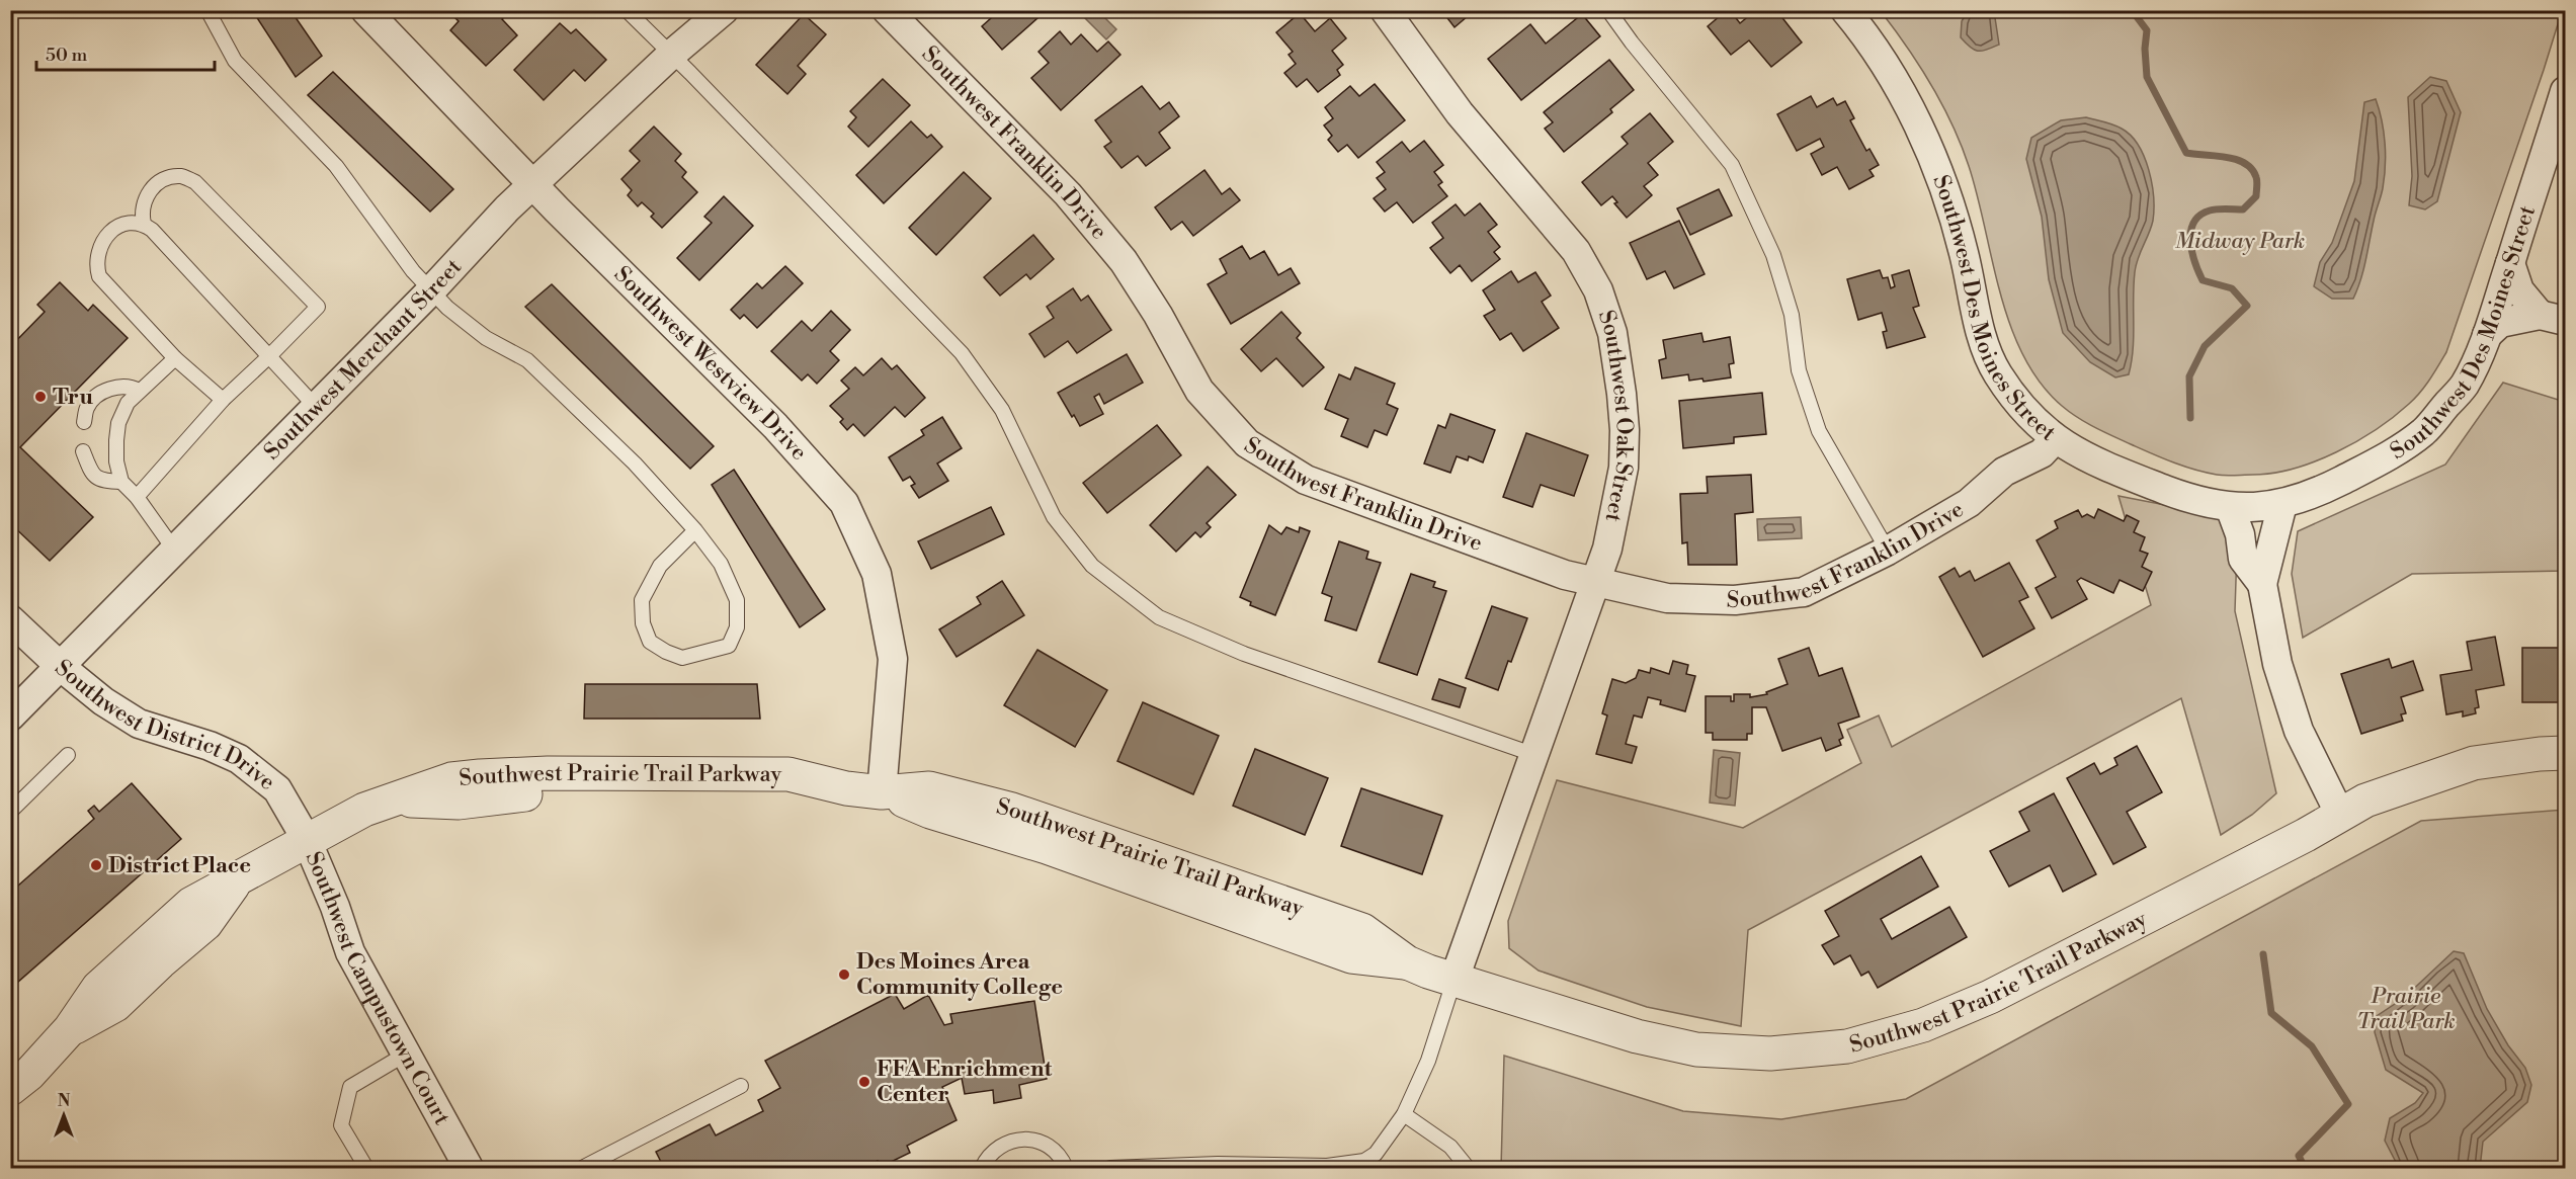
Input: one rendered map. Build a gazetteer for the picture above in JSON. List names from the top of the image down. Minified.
{"streets":{"street":["Southwest Franklin Drive","Southwest Des Moines Street","Southwest Merchant Street","Southwest Westview Drive","Southwest Oak Street","Southwest District Drive","Southwest Prairie Trail Parkway","Southwest Campustown Court"]},"crossings":[["Southwest Franklin Drive","Southwest Des Moines Street"],["Southwest Franklin Drive","Southwest Oak Street"],["Southwest Merchant Street","Southwest Westview Drive"],["Southwest Merchant Street","Southwest District Drive"],["Southwest Westview Drive","Southwest Prairie Trail Parkway"],["Southwest Oak Street","Southwest Prairie Trail Parkway"],["Southwest District Drive","Southwest Prairie Trail Parkway"],["Southwest District Drive","Southwest Campustown Court"],["Southwest Prairie Trail Parkway","Southwest Campustown Court"]],"parks":["Midway Park","Prairie Trail Park"],"places":["Tru","District Place","Des Moines Area Community College","FFA Enrichment Center"],"scale_bar":"50 m","north":"top"}
